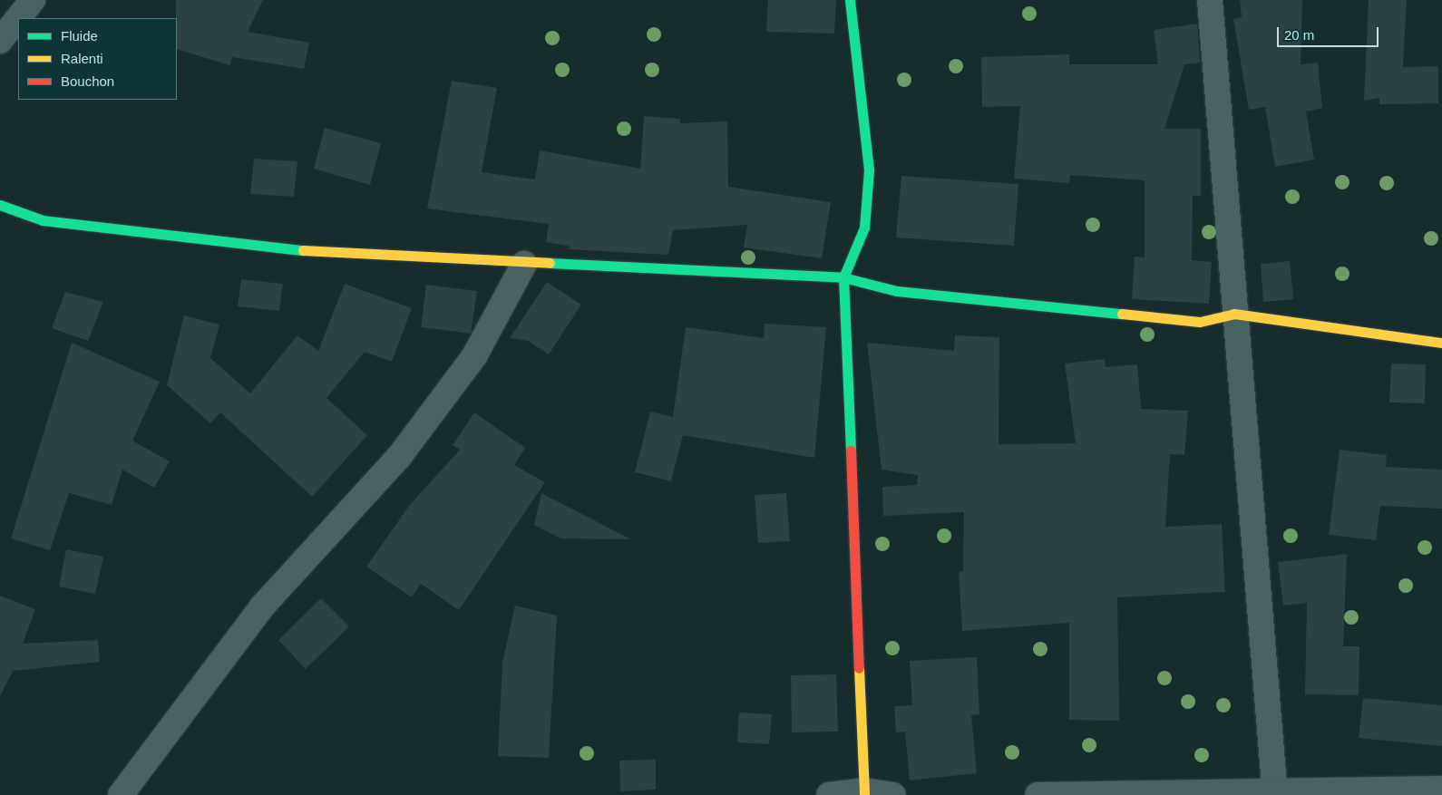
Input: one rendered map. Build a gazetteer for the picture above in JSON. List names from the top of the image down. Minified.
{"legend":["Fluide","Ralenti","Bouchon"],"scale_bar":"20 m"}
